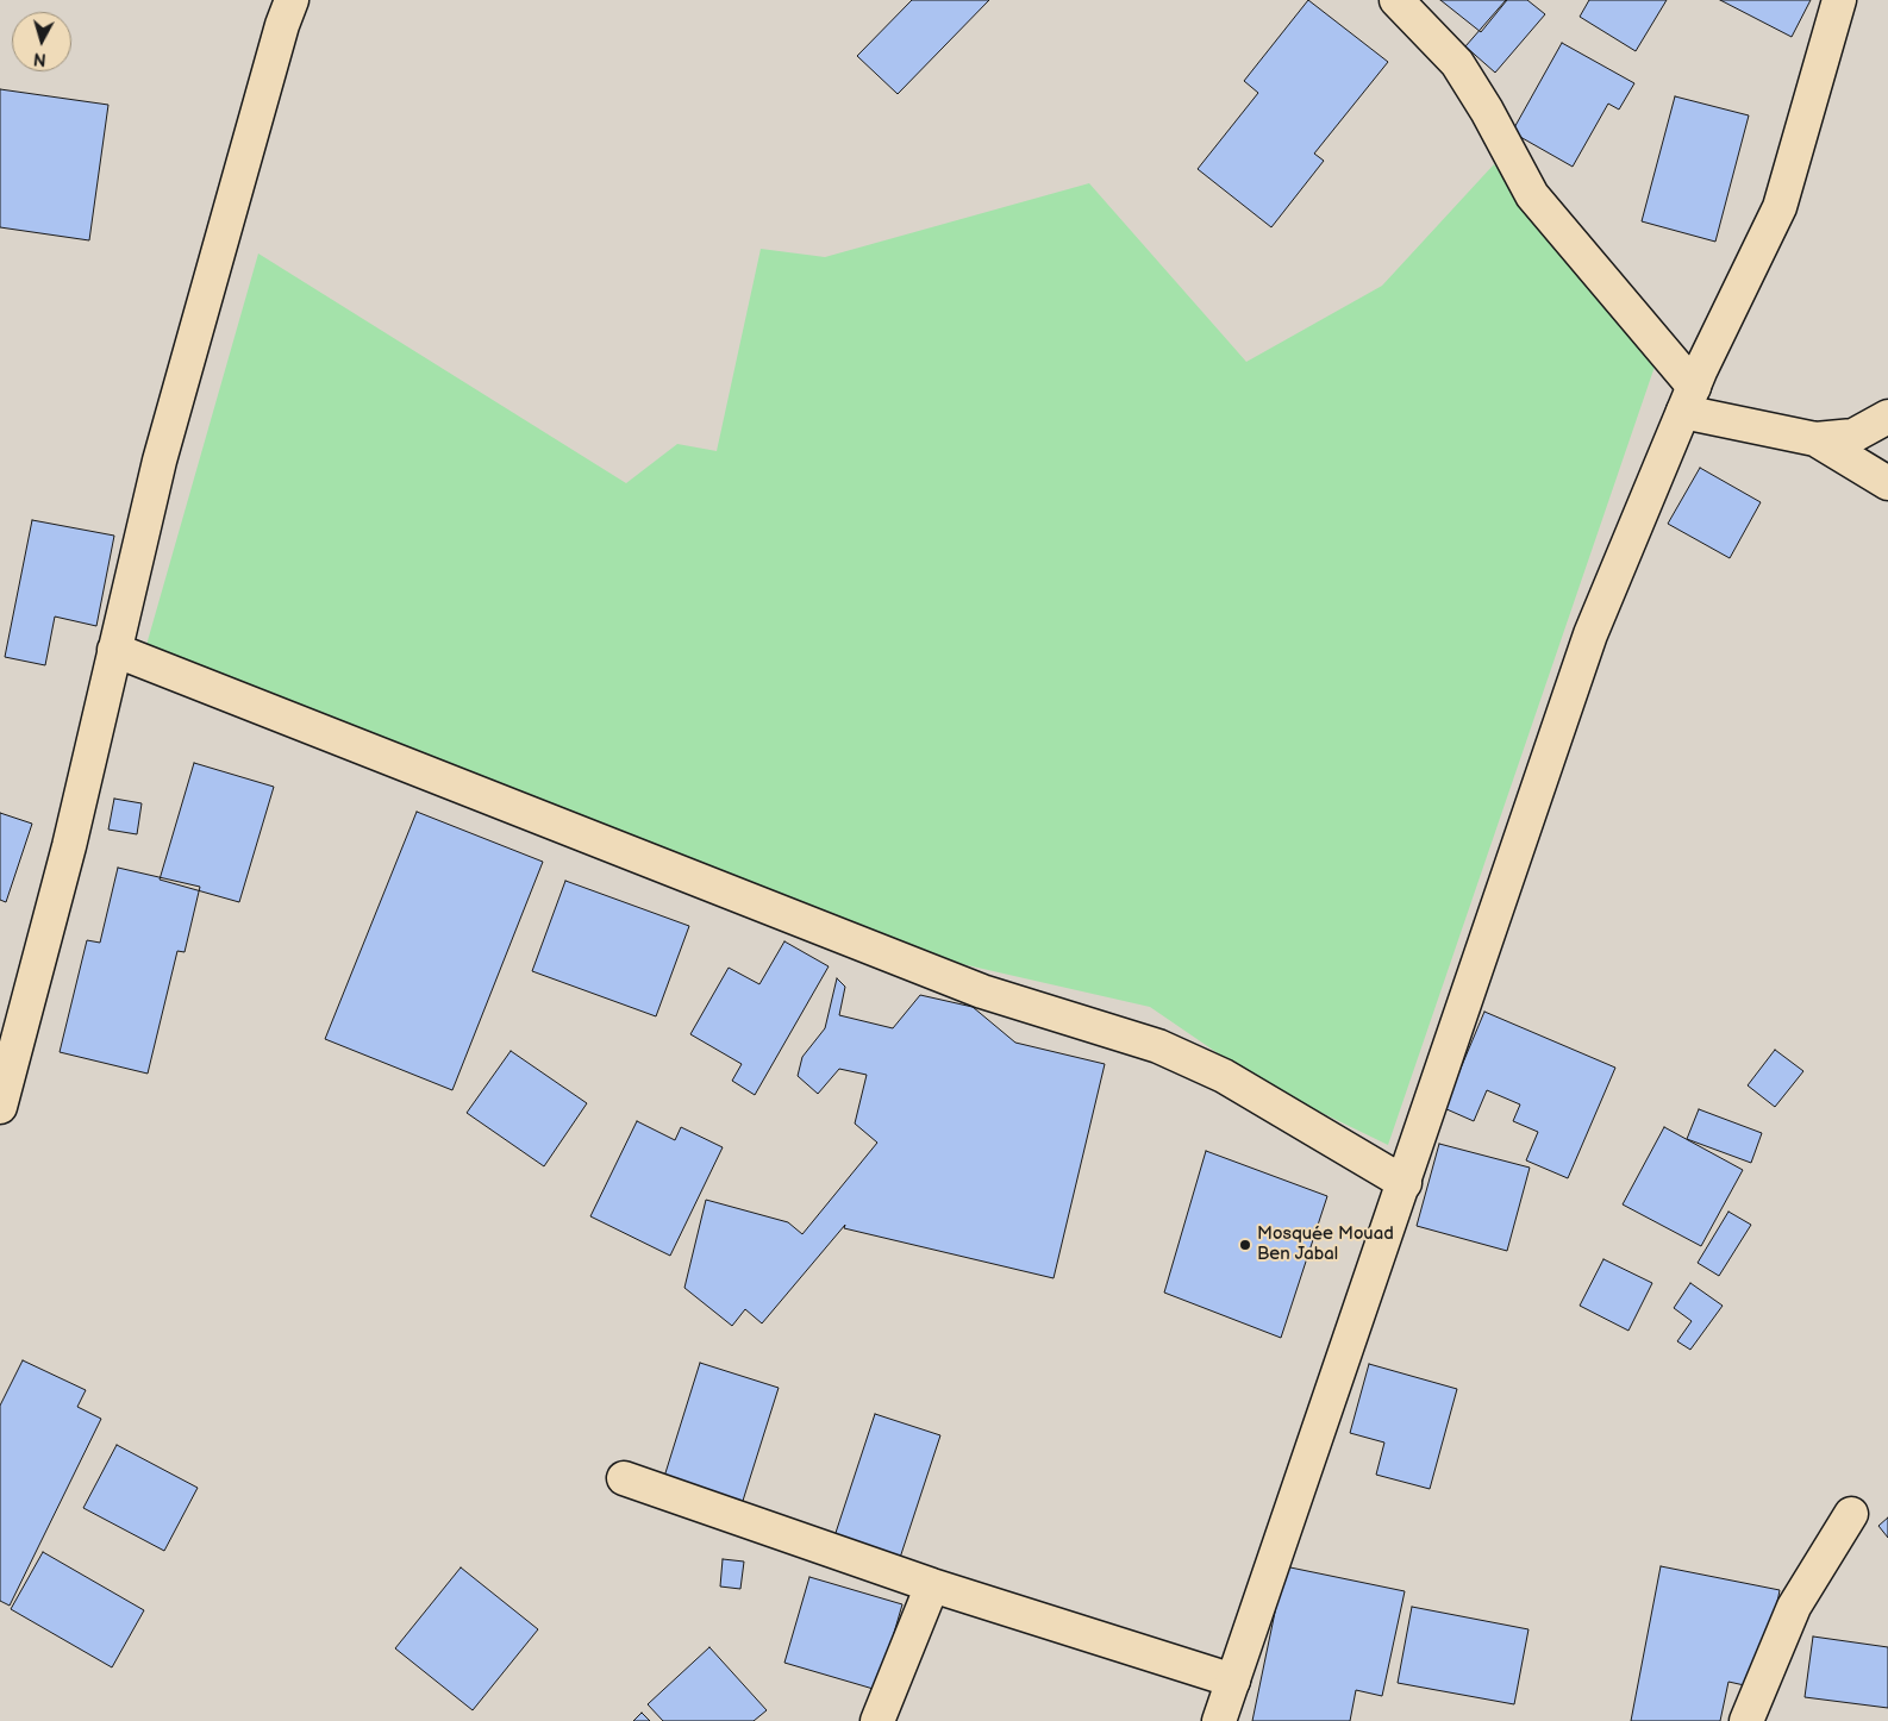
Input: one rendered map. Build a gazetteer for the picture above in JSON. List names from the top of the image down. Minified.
{"places":["Mosquée Mouad Ben Jabal"],"north":"bottom"}
